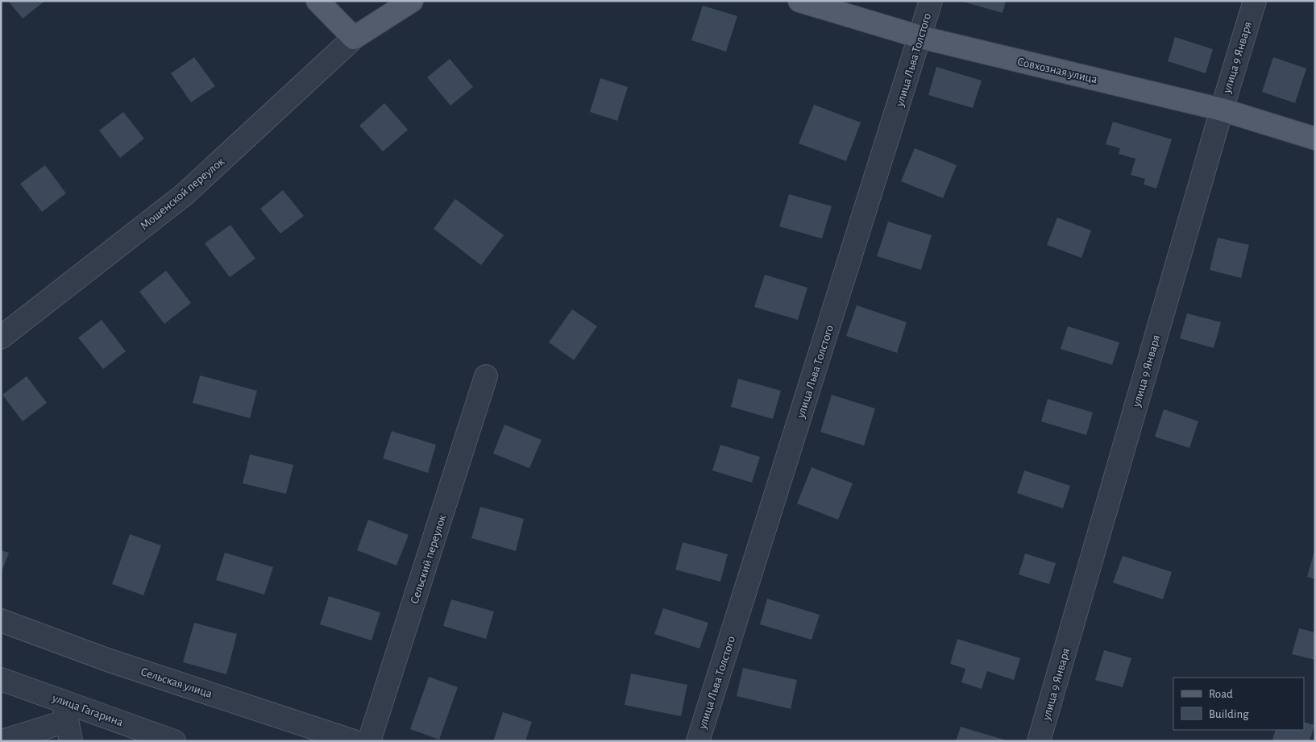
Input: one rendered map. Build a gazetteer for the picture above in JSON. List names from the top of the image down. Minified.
{"streets":{"main road":["Совхозная улица"],"street":["улица 9 Января","улица Льва Толстого","Мошенской переулок","Сельский переулок","Сельская улица","улица Гагарина"]},"crossings":[["улица 9 Января","Совхозная улица"],["улица Льва Толстого","Совхозная улица"]],"legend":["Road","Building"]}
